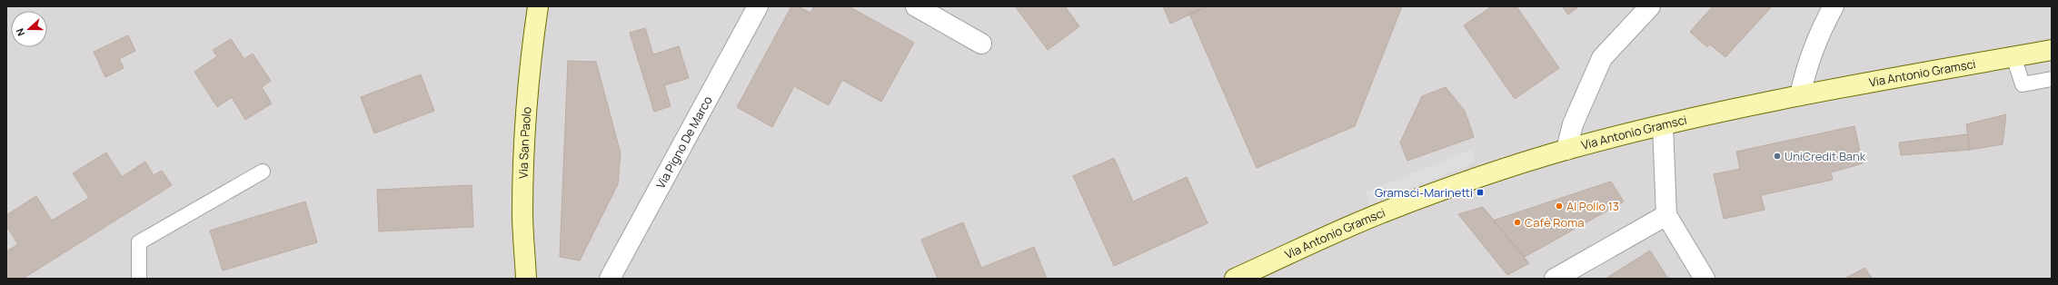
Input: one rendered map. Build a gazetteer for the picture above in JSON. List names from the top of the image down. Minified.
{"streets":{"main road":["Via Antonio Gramsci","Via San Paolo"],"street":["Via Pigno De Marco"]},"places":{"other":["UniCredit Bank","Al Pollo 13","Cafè Roma"],"transit":["Gramsci-Marinetti"]},"north":"left"}
